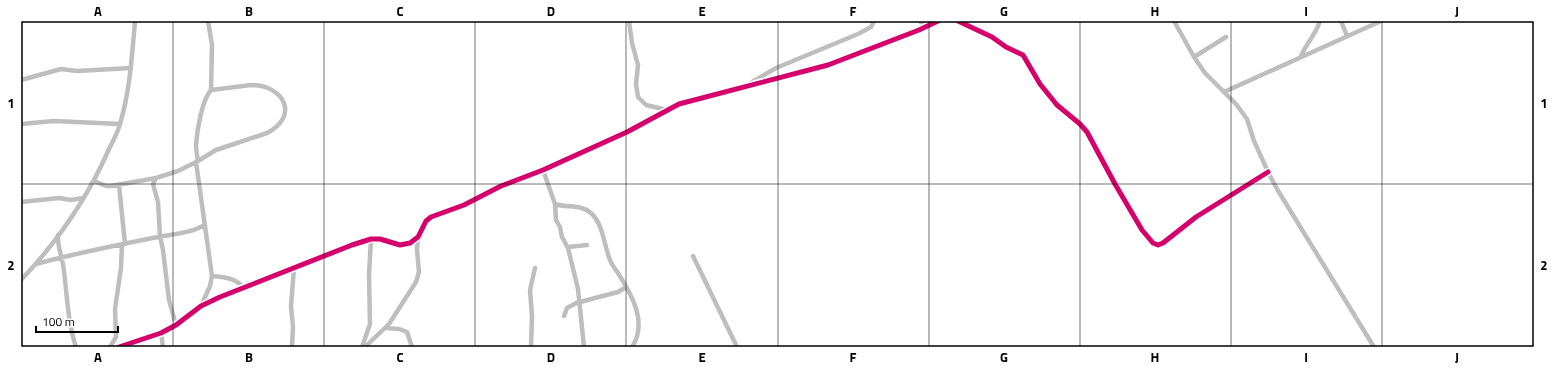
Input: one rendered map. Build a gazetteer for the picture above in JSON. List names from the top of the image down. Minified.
{"scale_bar":"100 m","grid":{"columns":["A","B","C","D","E","F","G","H","I","J"],"rows":["1","2"]}}
